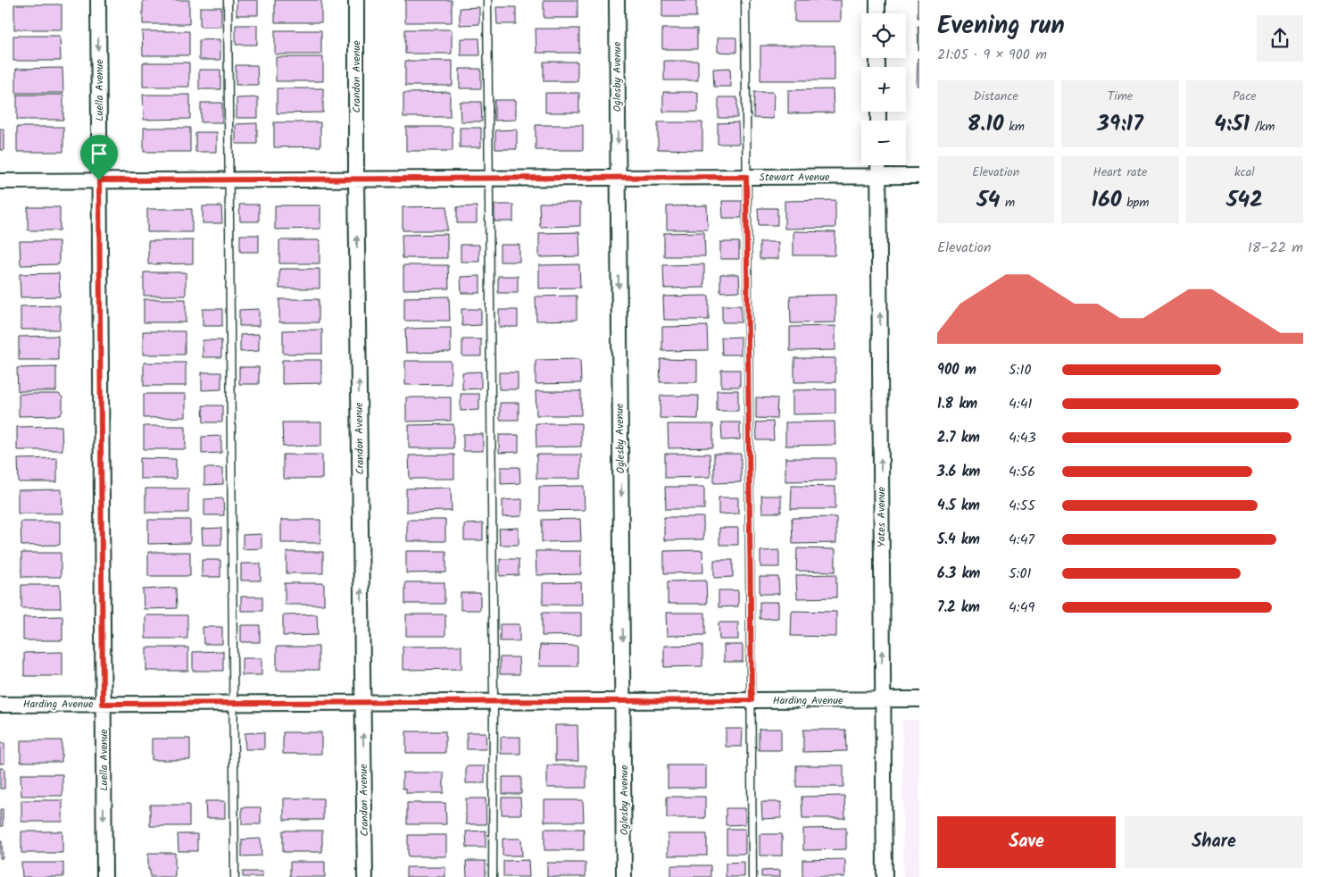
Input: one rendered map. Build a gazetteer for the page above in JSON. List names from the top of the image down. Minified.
{"streets":{"street":["Crandon Avenue","Oglesby Avenue","Luella Avenue","Stewart Avenue","Yates Avenue","Harding Avenue"]},"crossings":[["Crandon Avenue","Stewart Avenue"],["Crandon Avenue","Harding Avenue"],["Oglesby Avenue","Stewart Avenue"],["Oglesby Avenue","Harding Avenue"],["Luella Avenue","Stewart Avenue"],["Luella Avenue","Harding Avenue"],["Stewart Avenue","Yates Avenue"],["Yates Avenue","Harding Avenue"]],"one_way":["Crandon Avenue","Oglesby Avenue","Luella Avenue","Yates Avenue"],"page":{"heading":["Evening run","21:05 · 9 × 900 m"],"map_buttons":["+","−"],"stats":[["Distance","8.10 km"],["Time","39:17"],["Pace","4:51 /km"],["Elevation","54 m"],["Heart rate","160 bpm"],["kcal","542"]],"chart":["Elevation","18–22 m"],"list":[{"name":"900 m","note":"5:10"},{"name":"1.8 km","note":"4:41"},{"name":"2.7 km","note":"4:43"},{"name":"3.6 km","note":"4:56"},{"name":"4.5 km","note":"4:55"},{"name":"5.4 km","note":"4:47"},{"name":"6.3 km","note":"5:01"},{"name":"7.2 km","note":"4:49"}],"buttons":["Save","Share"]}}
